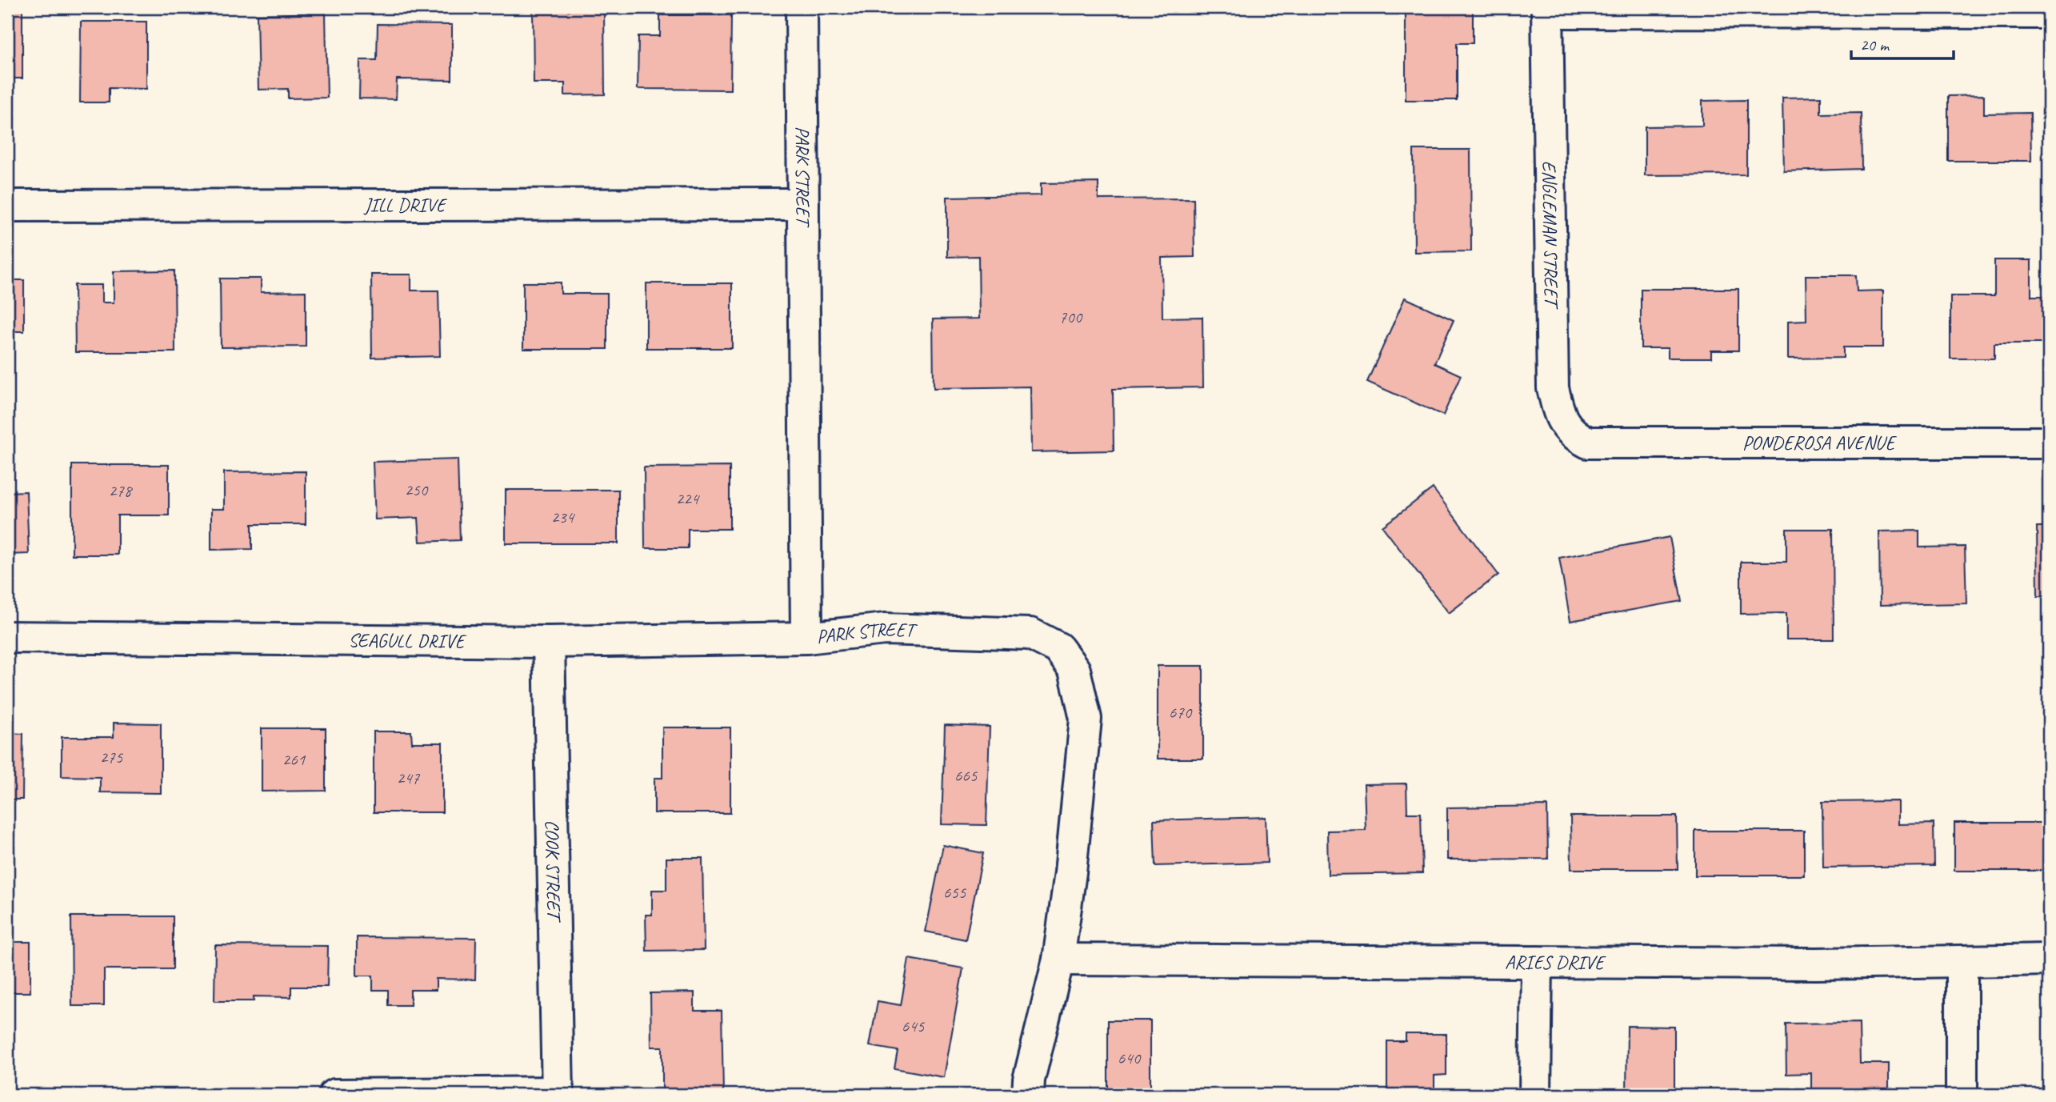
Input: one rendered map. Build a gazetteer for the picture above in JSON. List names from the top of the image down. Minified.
{"streets":{"street":["PARK STREET","JILL DRIVE","ENGLEMAN STREET","PONDEROSA AVENUE","SEAGULL DRIVE","COOK STREET","ARIES DRIVE"]},"crossings":[["PARK STREET","JILL DRIVE"],["PARK STREET","SEAGULL DRIVE"],["PARK STREET","ARIES DRIVE"],["ENGLEMAN STREET","PONDEROSA AVENUE"],["SEAGULL DRIVE","COOK STREET"]],"house_numbers":["700","250","278","224","234","670","275","261","665","247","655","645","640"],"scale_bar":"20 m"}
